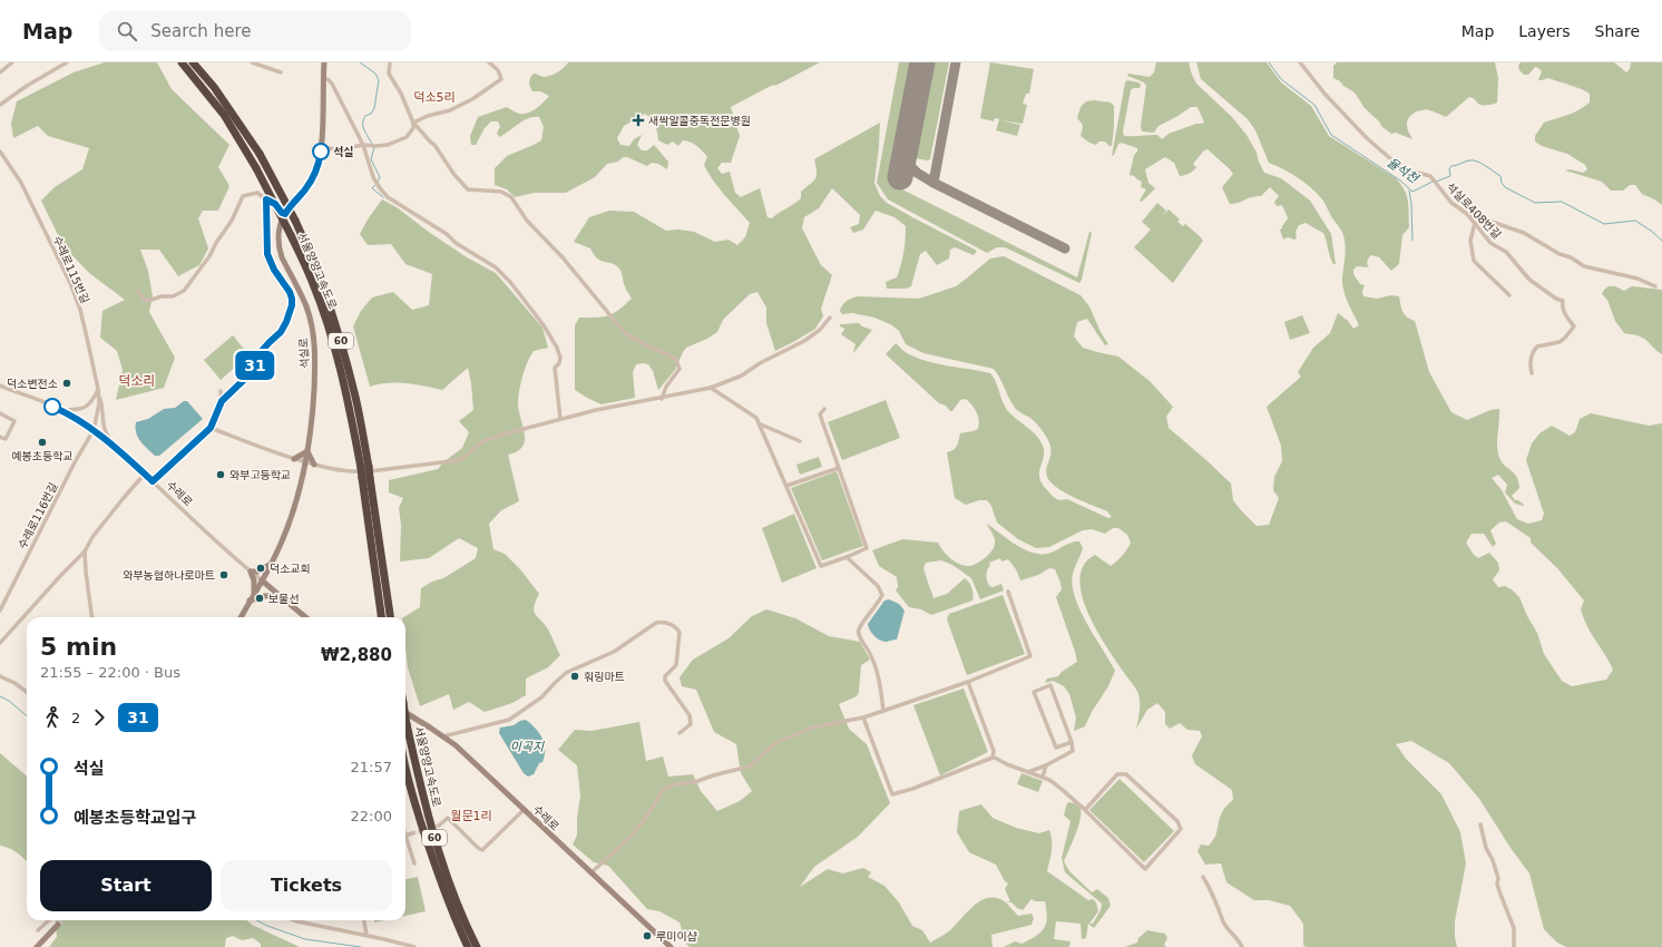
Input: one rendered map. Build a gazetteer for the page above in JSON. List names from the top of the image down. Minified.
{"streets":{"highway":["서울양양고속도로","60"],"main road":["석실로","수레로"],"street":["석실로408번길","수레로115번길","수레로116번길"]},"crossings":[["수레로115번길","수레로"],["수레로115번길","수레로116번길"],["석실로","수레로"],["수레로","수레로116번길"]],"districts":["덕소5리","덕소리","월문1리"],"water":["율석천","이곡지"],"places":{"health":["새싹알콜중독전문병원"],"other":["석실","덕소변전소","예봉초등학교","와부고등학교","덕소교회","와부농협하나로마트","보물선","훠링마트","루미이샵"]},"lines":["bus line 31"],"page":{"header":"Map","search":"Search here","nav":["Map","Layers","Share"],"on_map":"31","heading":["5 min","21:55 – 22:00 · Bus","₩2,880"],"legs":["2","31"],"list":[{"name":"석실","value":"21:57"},{"name":"예봉초등학교입구","value":"22:00"}],"buttons":["Start","Tickets"]}}
